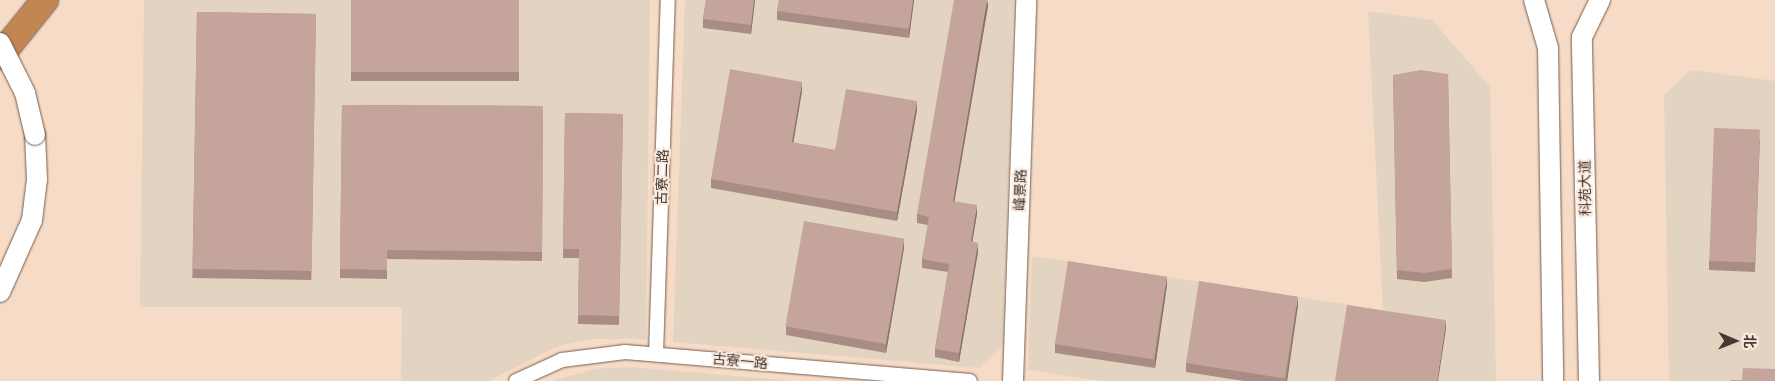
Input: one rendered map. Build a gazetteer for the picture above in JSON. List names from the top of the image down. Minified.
{"streets":{"street":["古寮二路","科苑大道","峰景路","古寮一路"]},"crossings":[["古寮二路","古寮一路"]],"north":"right"}
